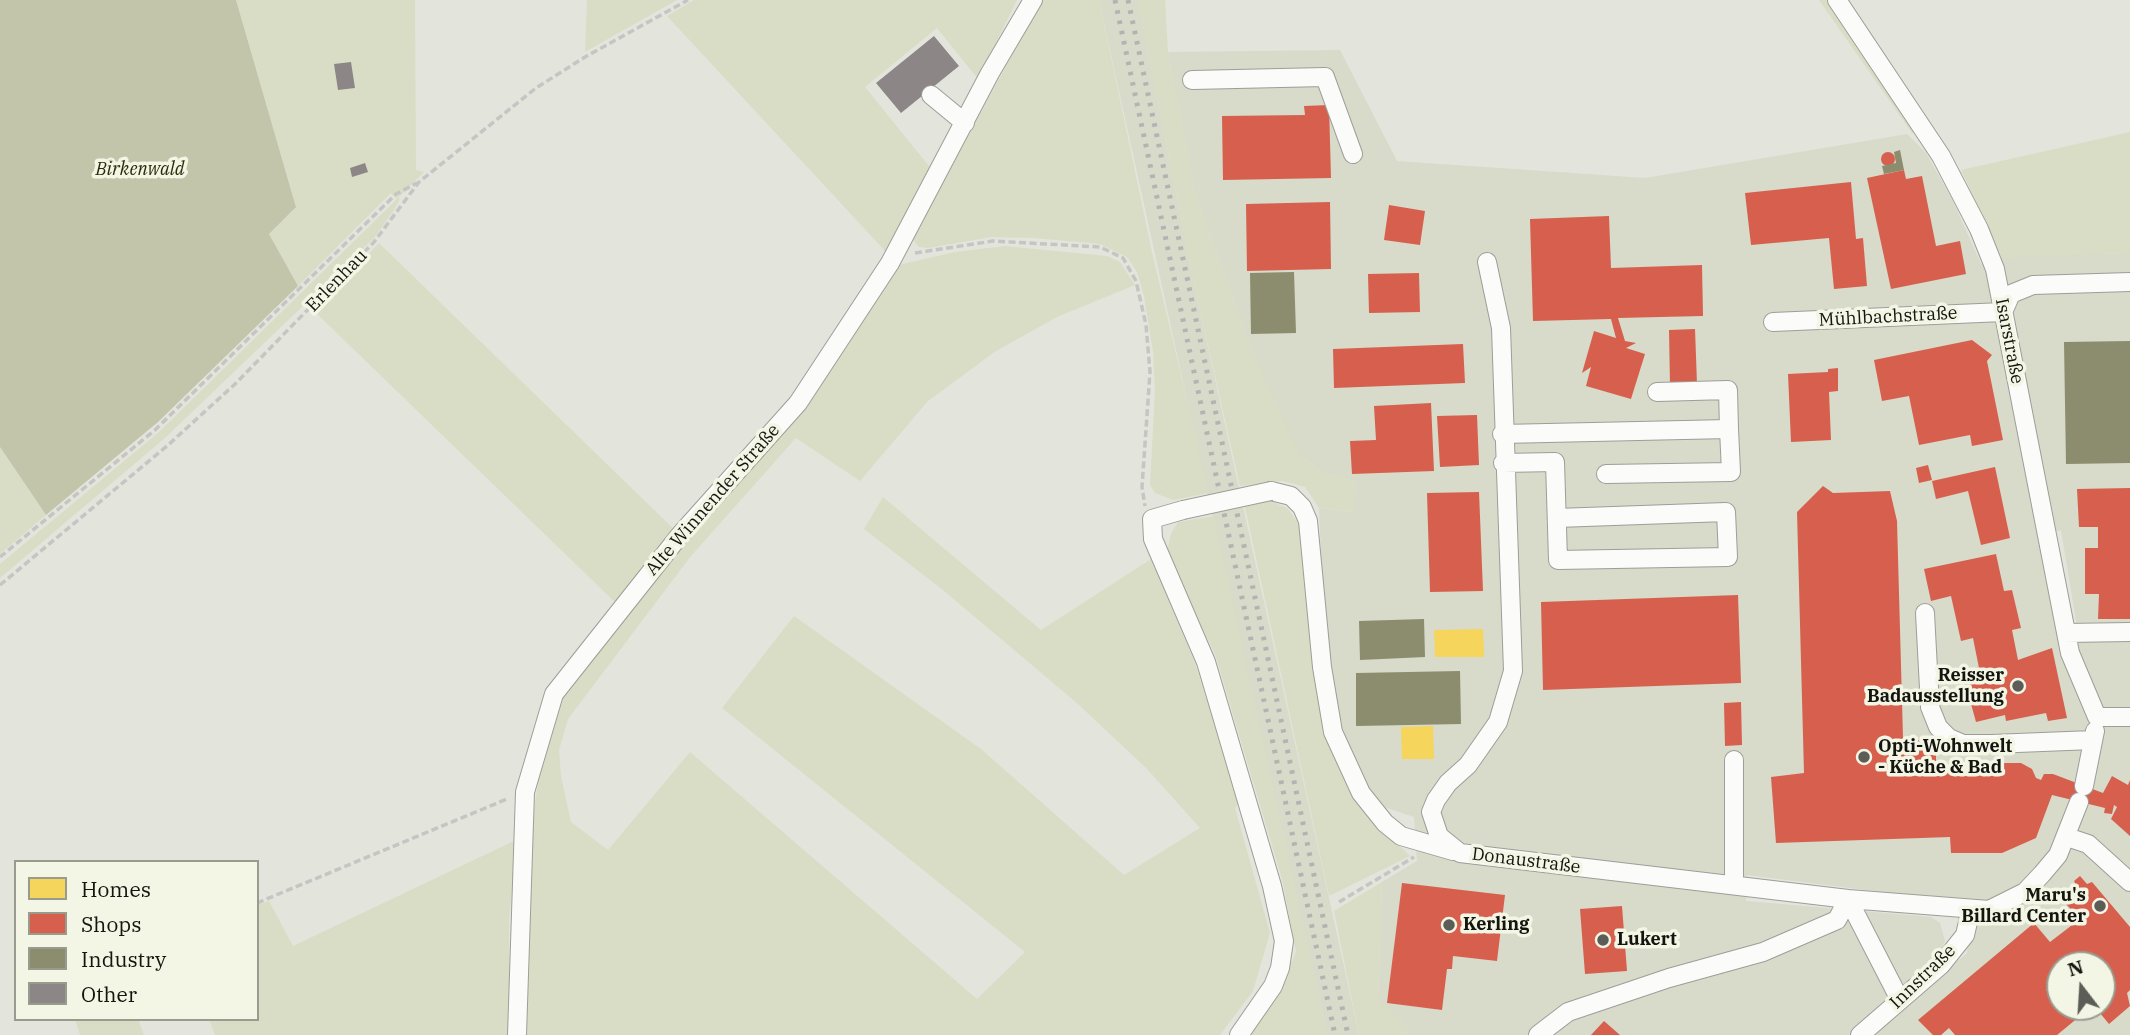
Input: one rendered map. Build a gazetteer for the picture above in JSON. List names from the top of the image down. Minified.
{"streets":{"street":["Mühlbachstraße","Isarstraße","Alte Winnender Straße","Donaustraße","Innstraße"],"path":["Erlenhau"]},"crossings":[["Mühlbachstraße","Isarstraße"],["Isarstraße","Donaustraße"],["Donaustraße","Innstraße"]],"parks":["Birkenwald"],"places":["Reisser Badausstellung","Opti-Wohnwelt - Küche & Bad","Maru's Billard Center","Kerling","Lukert"],"legend":["Homes","Shops","Industry","Other"],"north":"top"}
